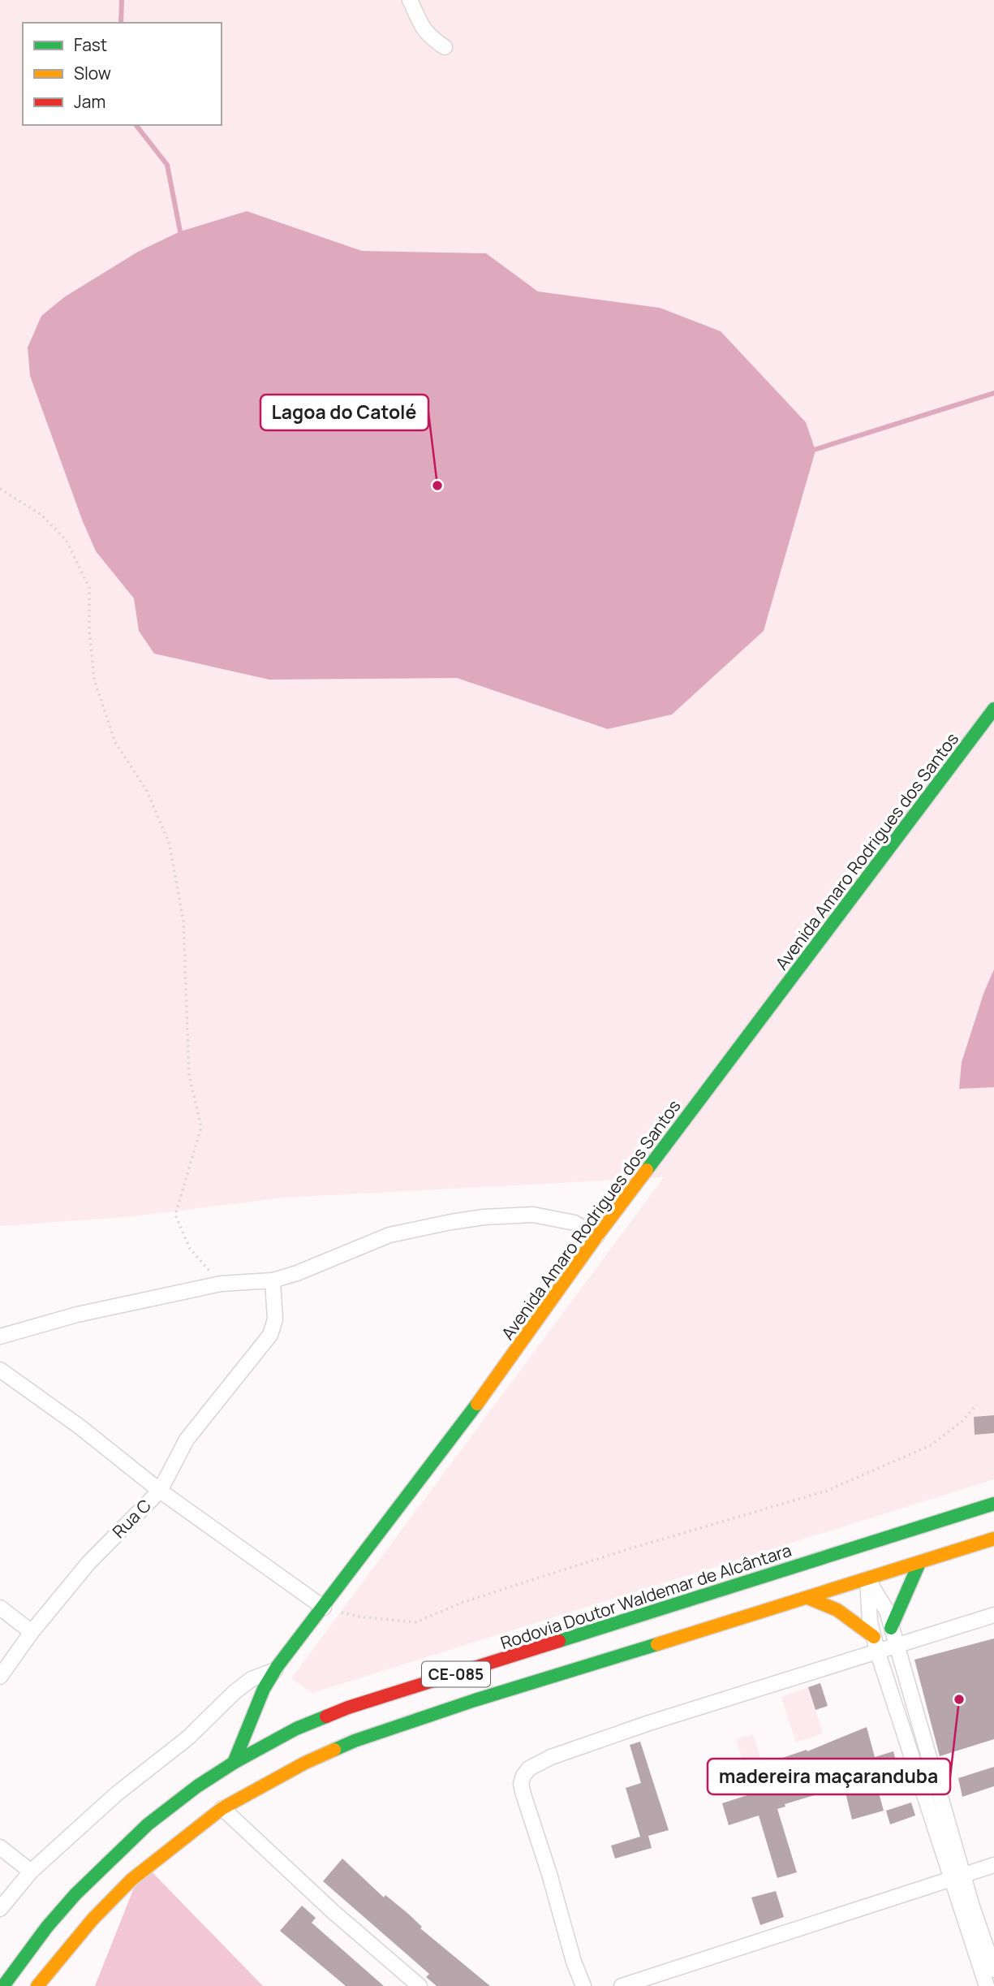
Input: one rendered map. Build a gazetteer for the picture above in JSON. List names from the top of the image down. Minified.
{"streets":{"main road":["Avenida Amaro Rodrigues dos Santos","Rodovia Doutor Waldemar de Alcântara","CE-085"],"street":["Rua C"]},"crossings":[["Avenida Amaro Rodrigues dos Santos","Rua C"],["Avenida Amaro Rodrigues dos Santos","Rodovia Doutor Waldemar de Alcântara"]],"places":["Lagoa do Catolé","madereira maçaranduba"],"legend":["Fast","Slow","Jam"]}
